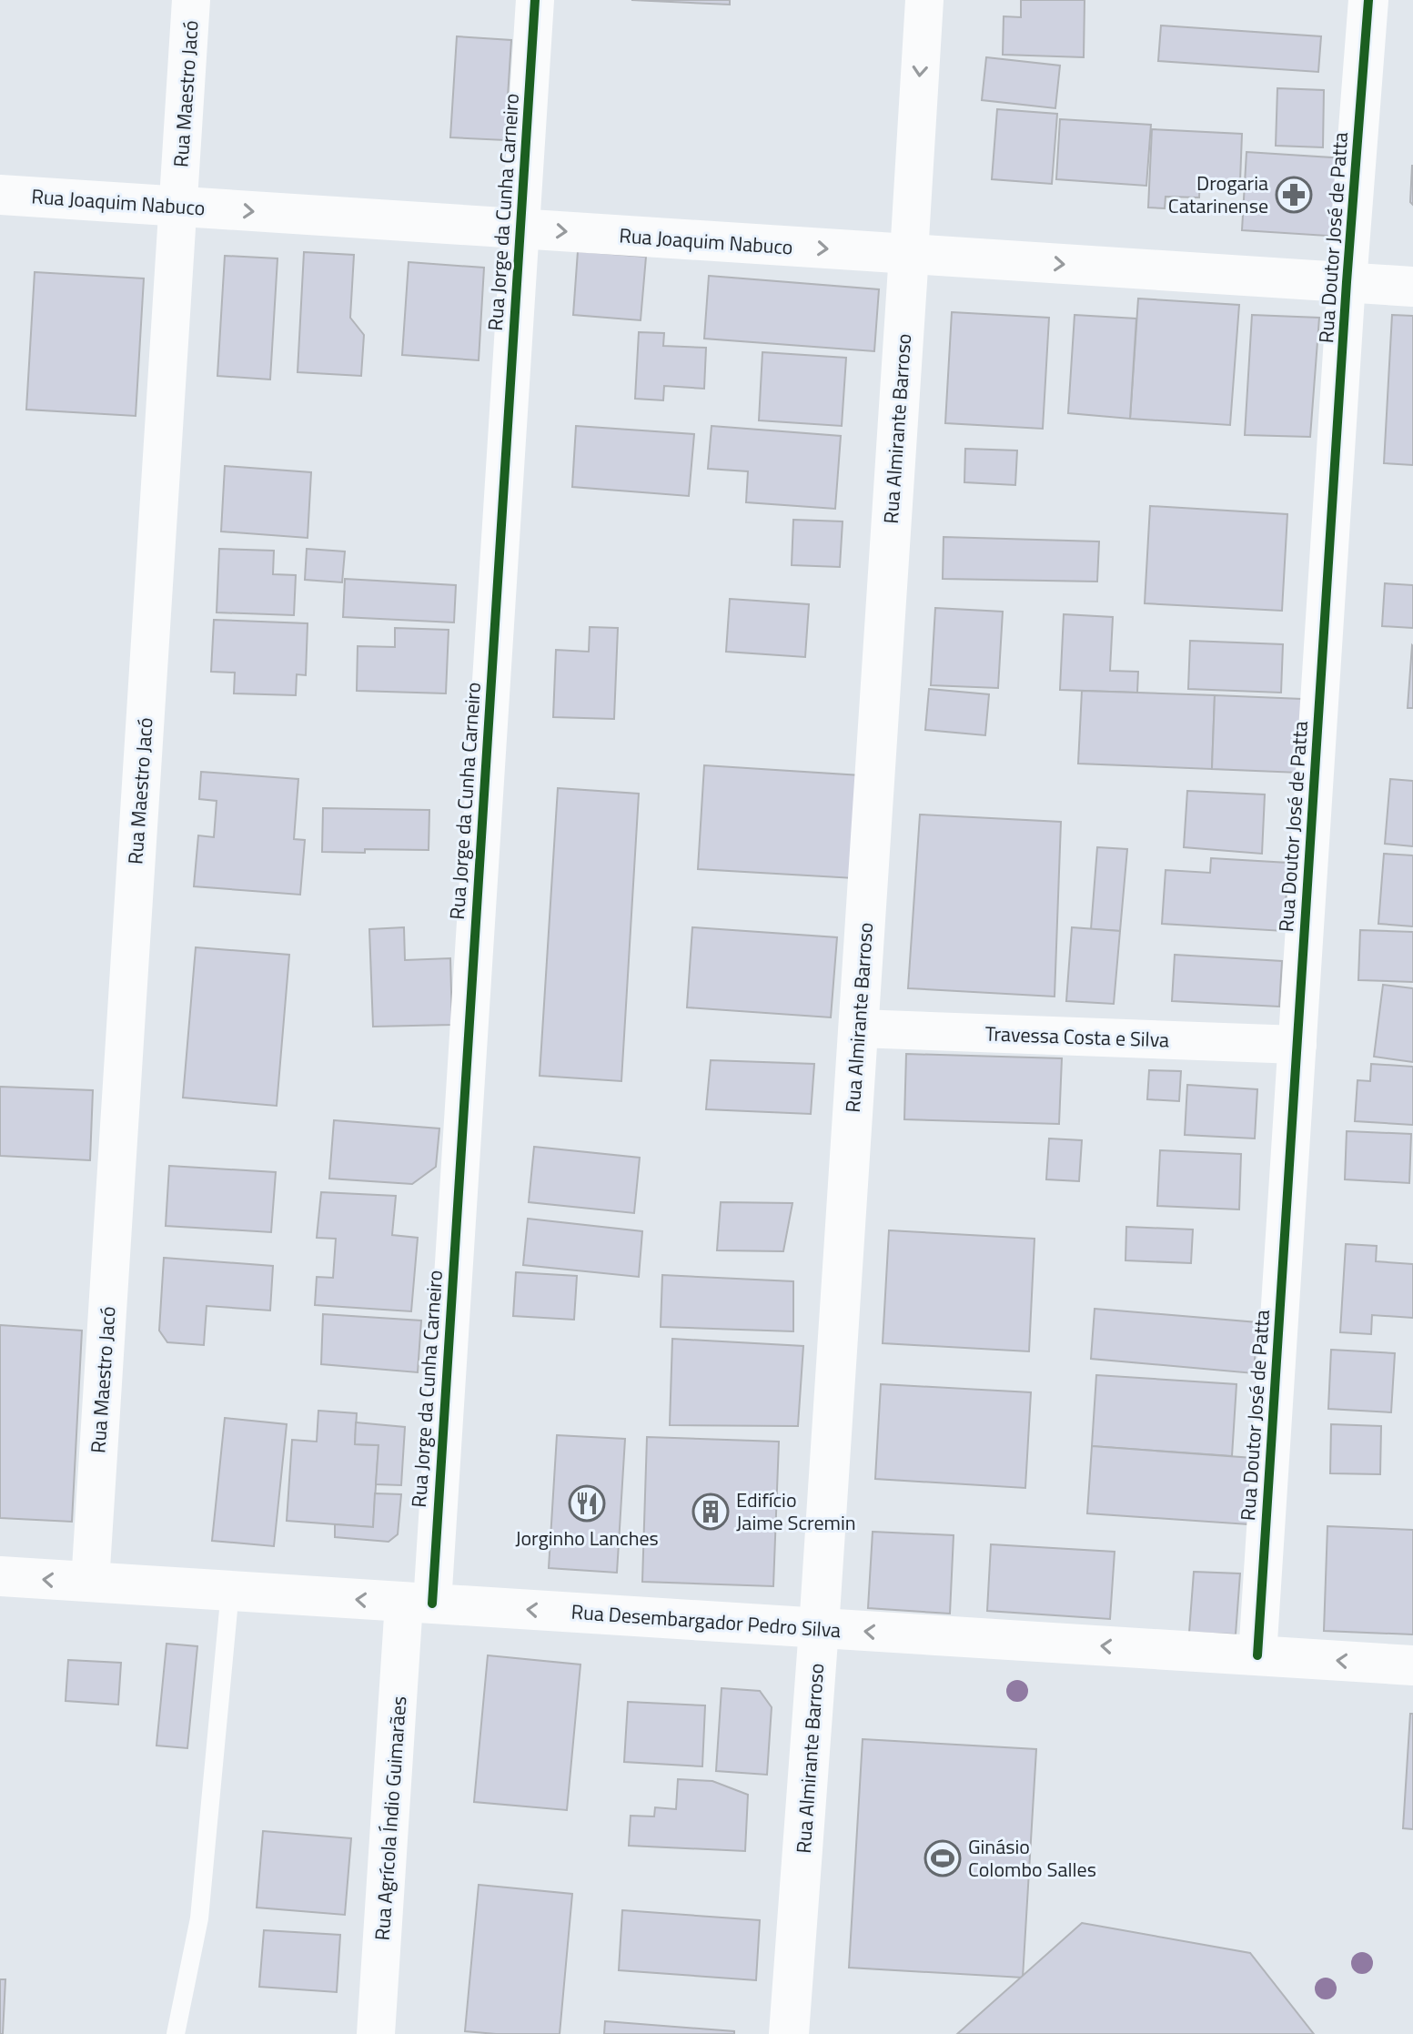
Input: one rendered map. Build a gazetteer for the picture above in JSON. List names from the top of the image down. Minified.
{"streets":{"main road":["Rua Joaquim Nabuco","Rua Doutor José de Patta","Rua Almirante Barroso","Rua Desembargador Pedro Silva"],"street":["Rua Maestro Jacó","Rua Jorge da Cunha Carneiro","Travessa Costa e Silva","Rua Agrícola Índio Guimarães"]},"crossings":[["Rua Maestro Jacó","Rua Joaquim Nabuco"],["Rua Maestro Jacó","Rua Desembargador Pedro Silva"],["Rua Joaquim Nabuco","Rua Jorge da Cunha Carneiro"],["Rua Joaquim Nabuco","Rua Doutor José de Patta"],["Rua Joaquim Nabuco","Rua Almirante Barroso"],["Rua Jorge da Cunha Carneiro","Rua Desembargador Pedro Silva"],["Rua Jorge da Cunha Carneiro","Rua Agrícola Índio Guimarães"],["Rua Doutor José de Patta","Travessa Costa e Silva"],["Rua Doutor José de Patta","Rua Desembargador Pedro Silva"],["Rua Almirante Barroso","Travessa Costa e Silva"],["Rua Almirante Barroso","Rua Desembargador Pedro Silva"],["Rua Desembargador Pedro Silva","Rua Agrícola Índio Guimarães"]],"one_way":["Rua Joaquim Nabuco","Rua Desembargador Pedro Silva"],"places":{"pharmacy":["Drogaria Catarinense"],"restaurant":["Jorginho Lanches"],"building":["Edifício Jaime Scremin"],"sports":["Ginásio Colombo Salles"]}}
